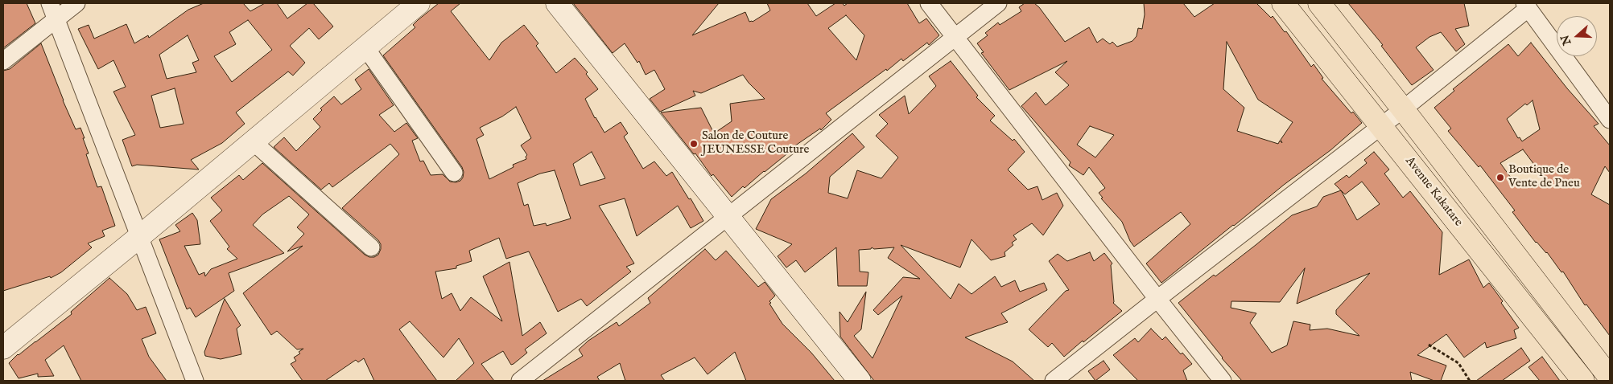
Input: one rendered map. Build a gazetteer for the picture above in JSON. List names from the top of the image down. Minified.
{"streets":{"main road":["Avenue Kakatare"]},"places":["Salon de Couture JEUNESSE Couture","Boutique de Vente de Pneu"],"north":"left"}
